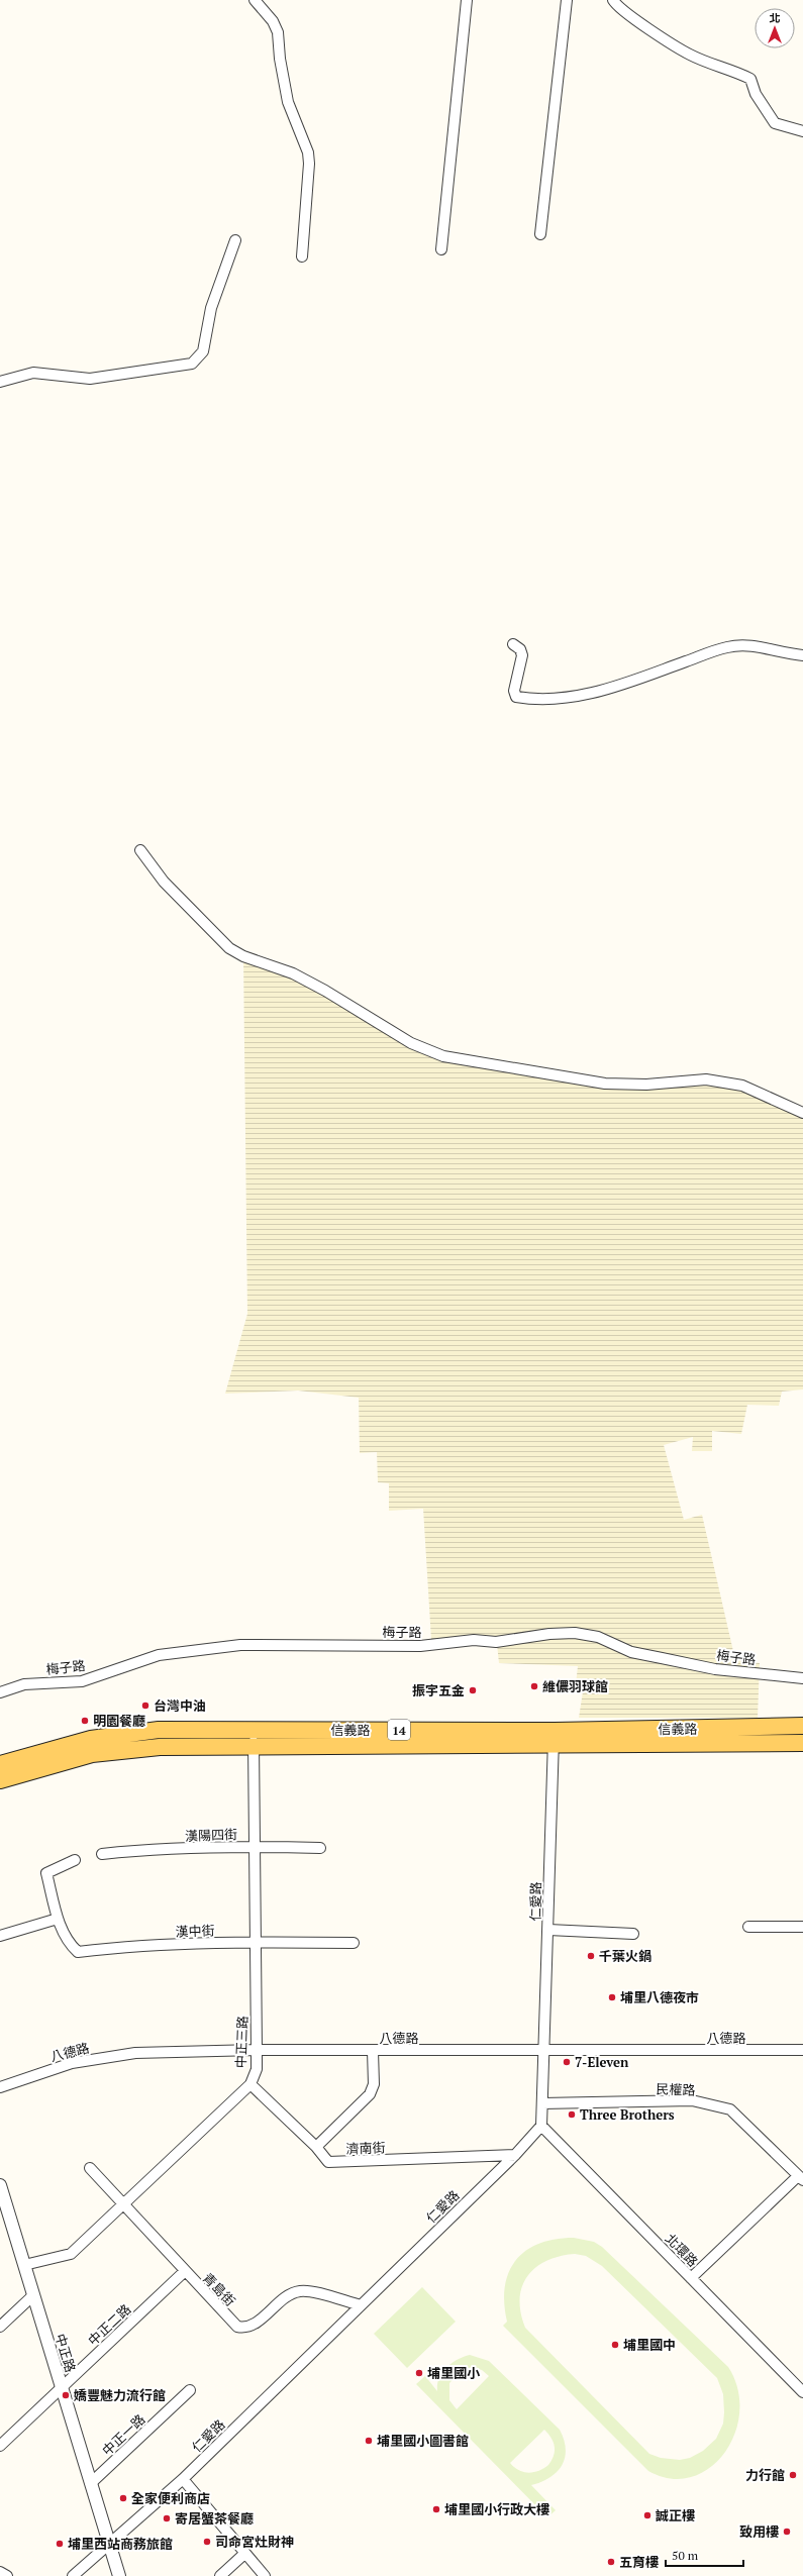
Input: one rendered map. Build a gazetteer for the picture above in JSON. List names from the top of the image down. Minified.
{"streets":{"main road":["信義路","14"],"street":["梅子路","漢陽四街","仁愛路","漢中街","八德路","中正三路","民權路","濟南街","北環路","青島街","中正二路","中正路","中正一路"]},"crossings":[["信義路","仁愛路"],["信義路","中正三路"],["漢陽四街","中正三路"],["仁愛路","八德路"],["仁愛路","民權路"],["仁愛路","濟南街"],["仁愛路","北環路"],["仁愛路","青島街"],["仁愛路","中正路"],["漢中街","中正三路"],["八德路","中正三路"],["中正三路","濟南街"],["中正三路","青島街"],["中正三路","中正路"],["青島街","中正二路"],["中正二路","中正路"],["中正路","中正一路"]],"places":["維儂羽球館","振宇五金","台灣中油","明園餐廳","千葉火鍋","埔里八德夜市","7-Eleven","Three Brothers","埔里國中","埔里國小","嬌豐魅力流行館","埔里國小圖書館","力行館","全家便利商店","埔里國小行政大樓","誠正樓","寄居蟹茶餐廳","致用樓","司命宮灶財神","埔里西站商務旅館","五育樓"],"scale_bar":"50 m","north":"top"}
